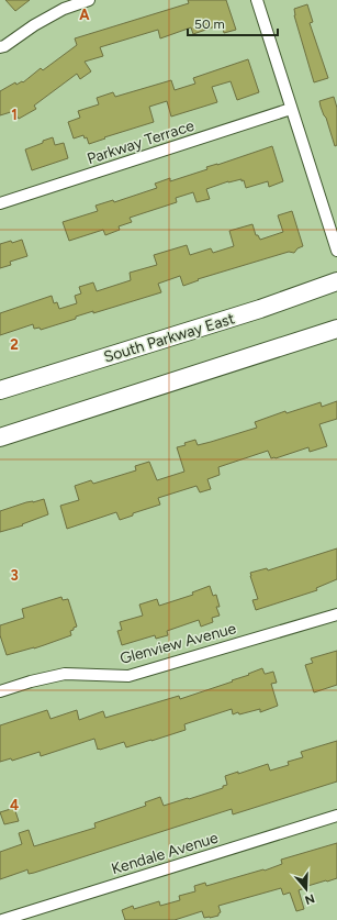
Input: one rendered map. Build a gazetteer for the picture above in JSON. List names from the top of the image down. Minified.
{"streets":{"main road":["South Parkway East"],"street":["Parkway Terrace","Glenview Avenue","Kendale Avenue"]},"scale_bar":"50 m","north":"bottom","grid":{"columns":["A"],"rows":["1","2","3","4"]}}
